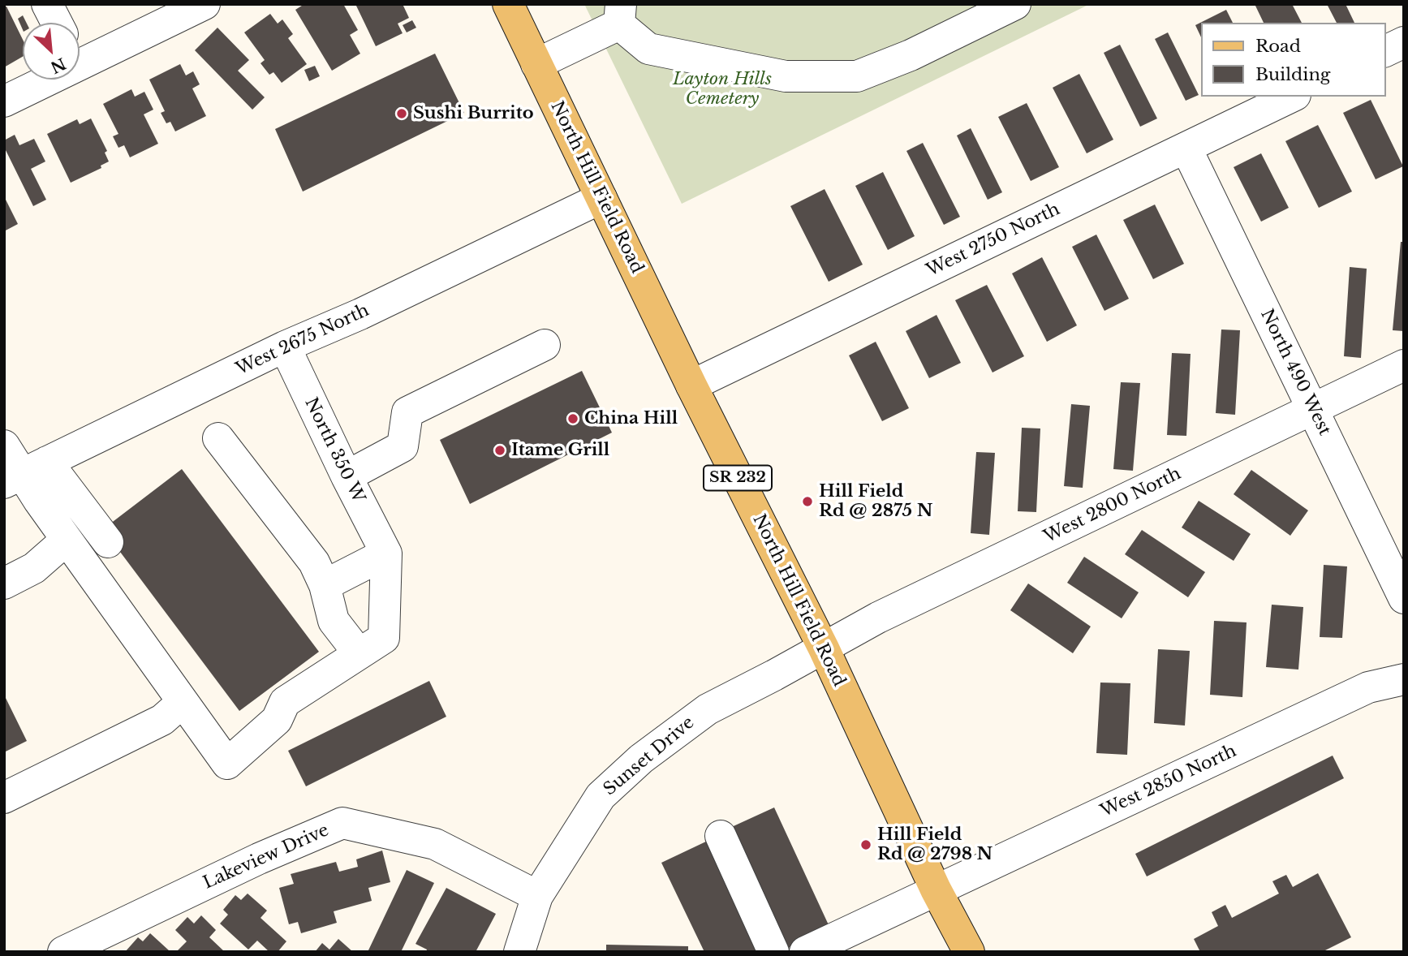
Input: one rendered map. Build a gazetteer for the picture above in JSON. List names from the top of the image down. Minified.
{"streets":{"main road":["North Hill Field Road","SR 232"],"street":["West 2750 North","West 2675 North","North 490 West","North 350 W","West 2800 North","Sunset Drive","West 2850 North","Lakeview Drive"]},"crossings":[["North Hill Field Road","West 2750 North"],["North Hill Field Road","West 2675 North"],["North Hill Field Road","West 2800 North"],["North Hill Field Road","Sunset Drive"],["North Hill Field Road","West 2850 North"],["West 2750 North","North 490 West"],["West 2675 North","North 350 W"],["North 490 West","West 2800 North"],["West 2800 North","Sunset Drive"],["Sunset Drive","Lakeview Drive"]],"parks":["Layton Hills Cemetery"],"places":["Sushi Burrito","China Hill","Itame Grill","Hill Field Rd @ 2875 N","Hill Field Rd @ 2798 N"],"legend":["Road","Building"],"north":"bottom right"}
